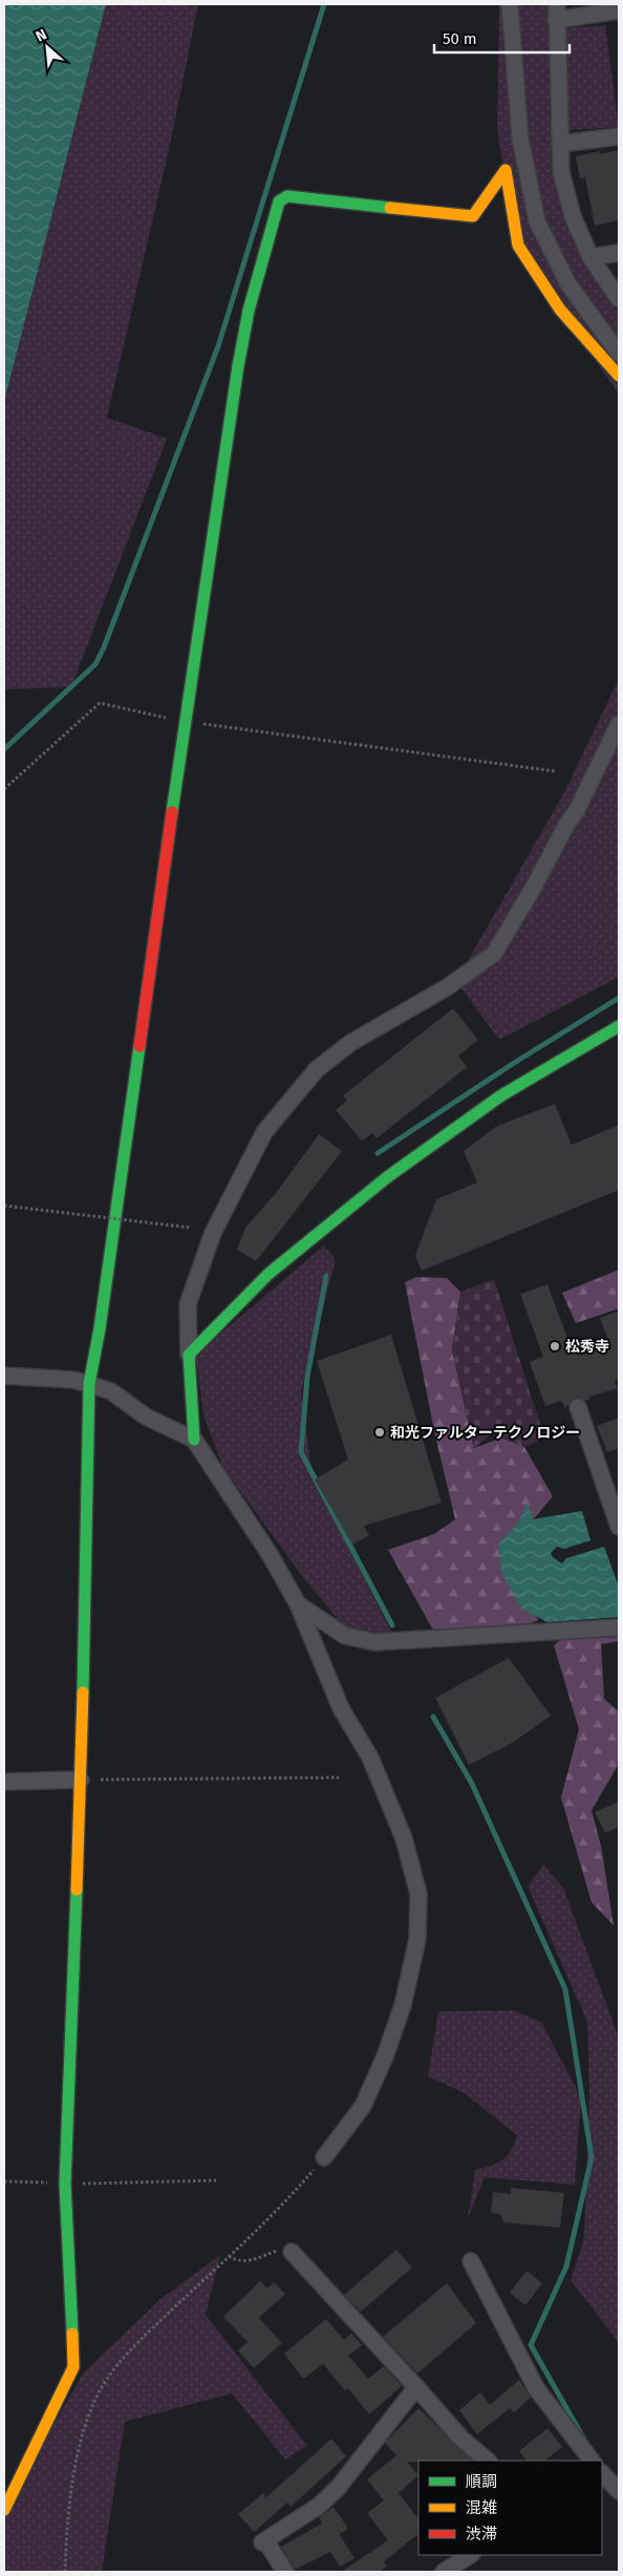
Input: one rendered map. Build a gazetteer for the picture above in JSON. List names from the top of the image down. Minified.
{"places":["松秀寺","和光ファルターテクノロジー"],"legend":["順調","混雑","渋滞"],"scale_bar":"50 m","north":"top left"}
